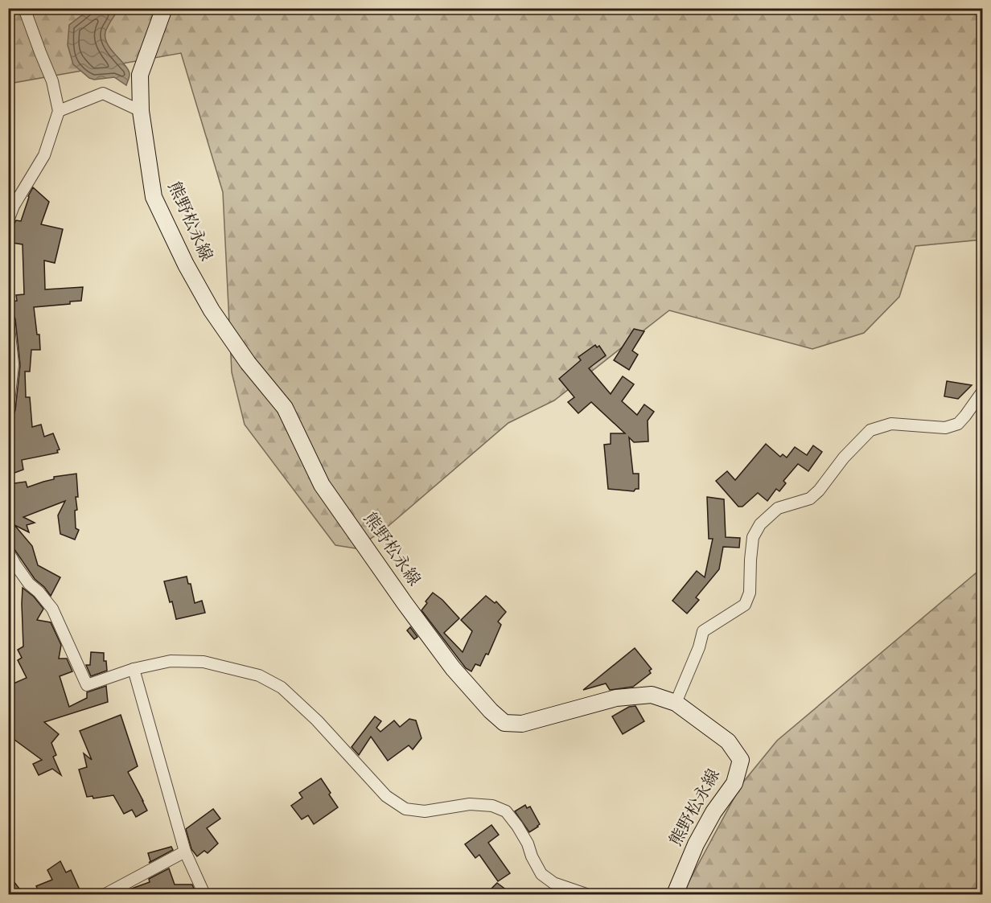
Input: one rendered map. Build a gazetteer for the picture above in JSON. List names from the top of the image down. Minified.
{"streets":{"main road":["熊野松永線"]}}
